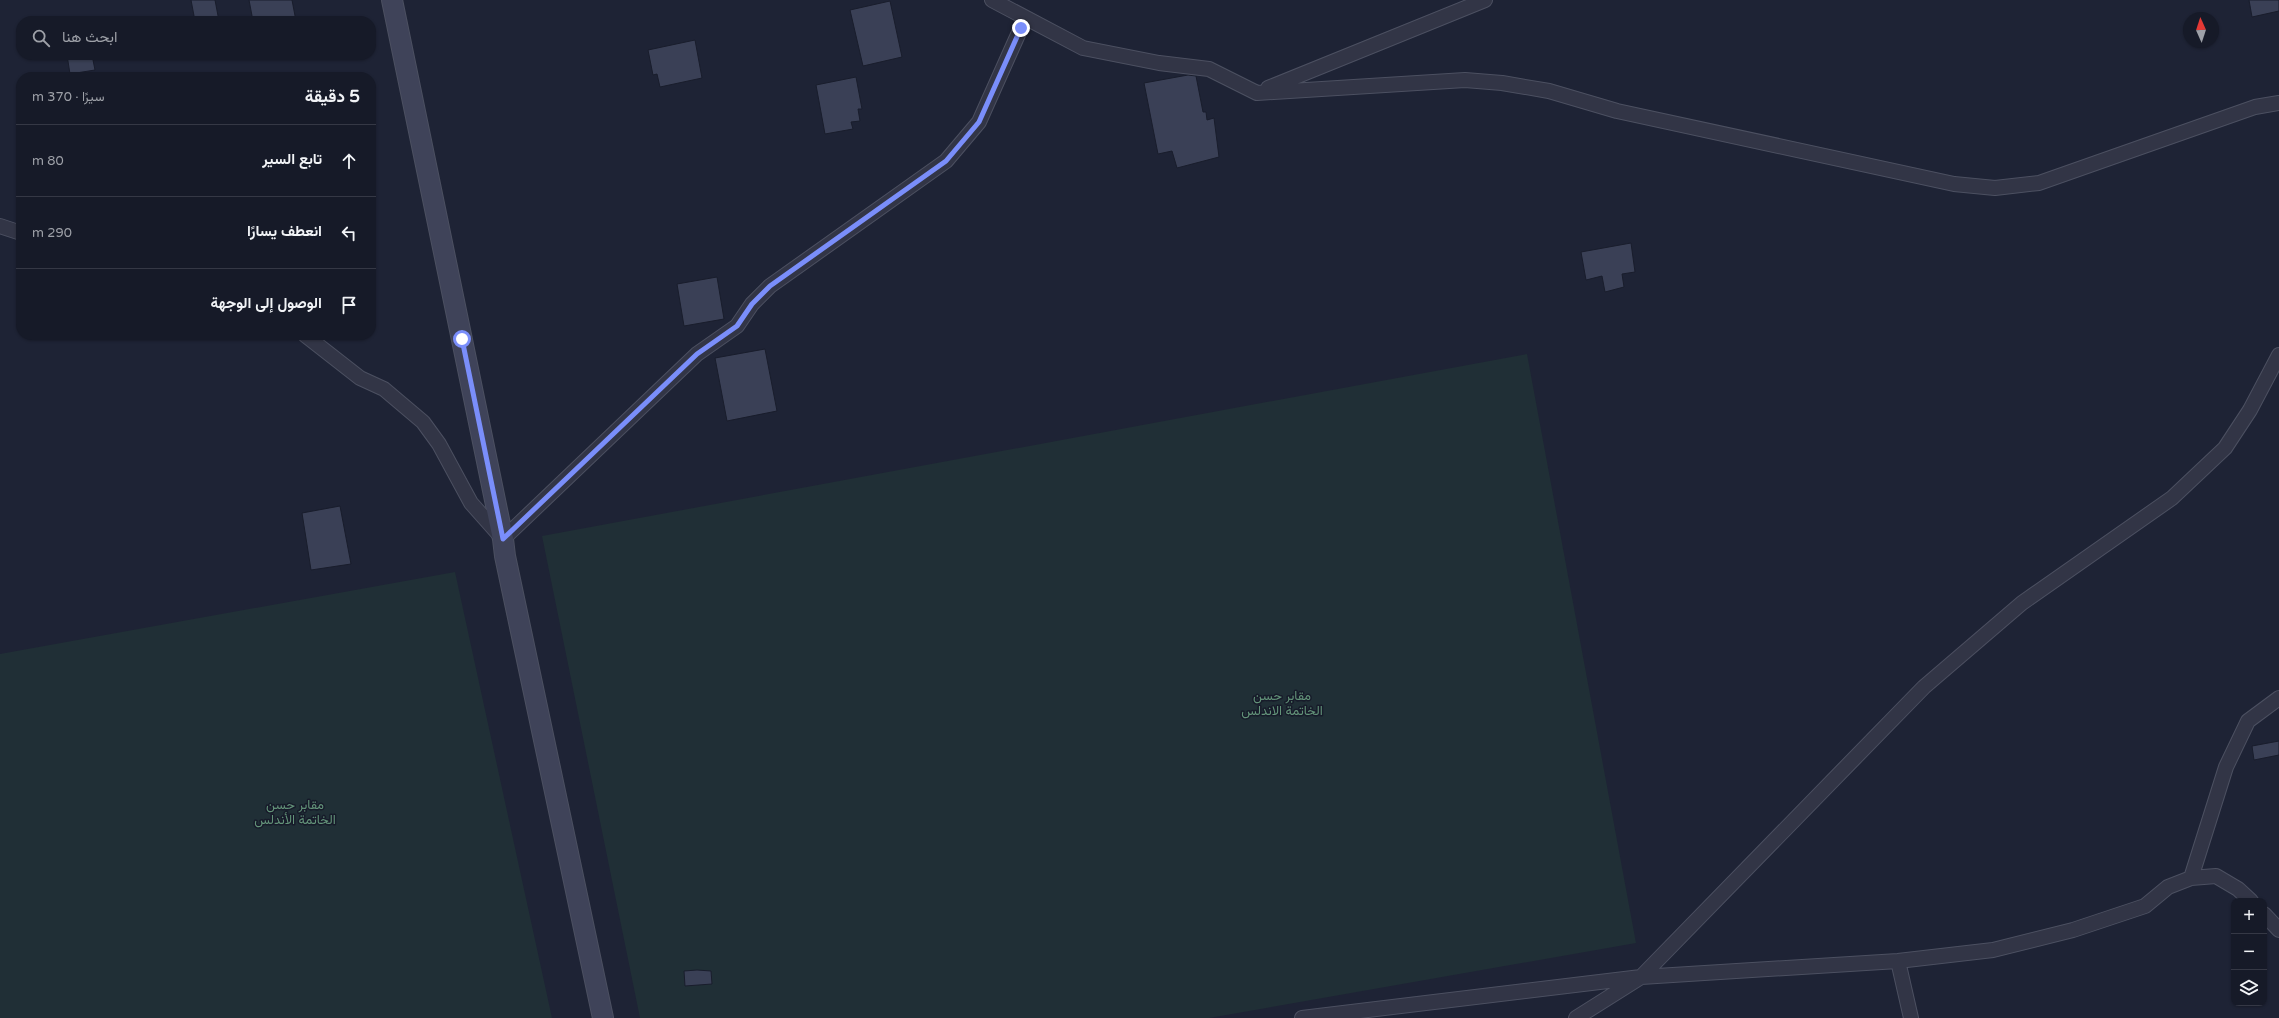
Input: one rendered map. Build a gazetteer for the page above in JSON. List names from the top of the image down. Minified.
{"parks":["مقابر حسن الخاتمة الاندلس","مقابر حسن الخاتمة الأندلس"],"north":"top","page":{"search":"ابحث هنا","heading":["5 دقيقة","سيرًا · 370 m"],"list":[["تابع السير","80 m"],["انعطف يسارًا","290 m"],"الوصول إلى الوجهة"],"map_buttons":["+","−"]}}
